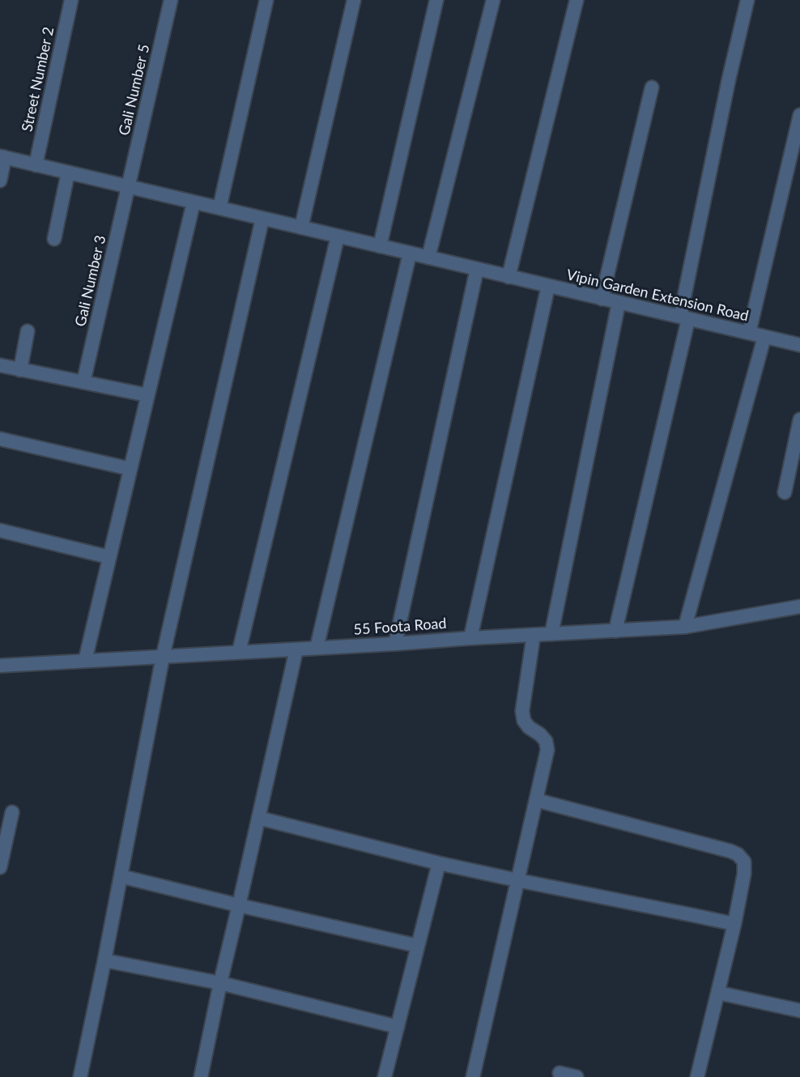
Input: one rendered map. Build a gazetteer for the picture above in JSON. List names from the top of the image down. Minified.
{"streets":{"street":["Street Number 2","Gali Number 5","Gali Number 3","Vipin Garden Extension Road","55 Foota Road"]},"crossings":[["Street Number 2","Vipin Garden Extension Road"],["Gali Number 5","Gali Number 3"],["Gali Number 5","Vipin Garden Extension Road"],["Gali Number 3","Vipin Garden Extension Road"]]}
